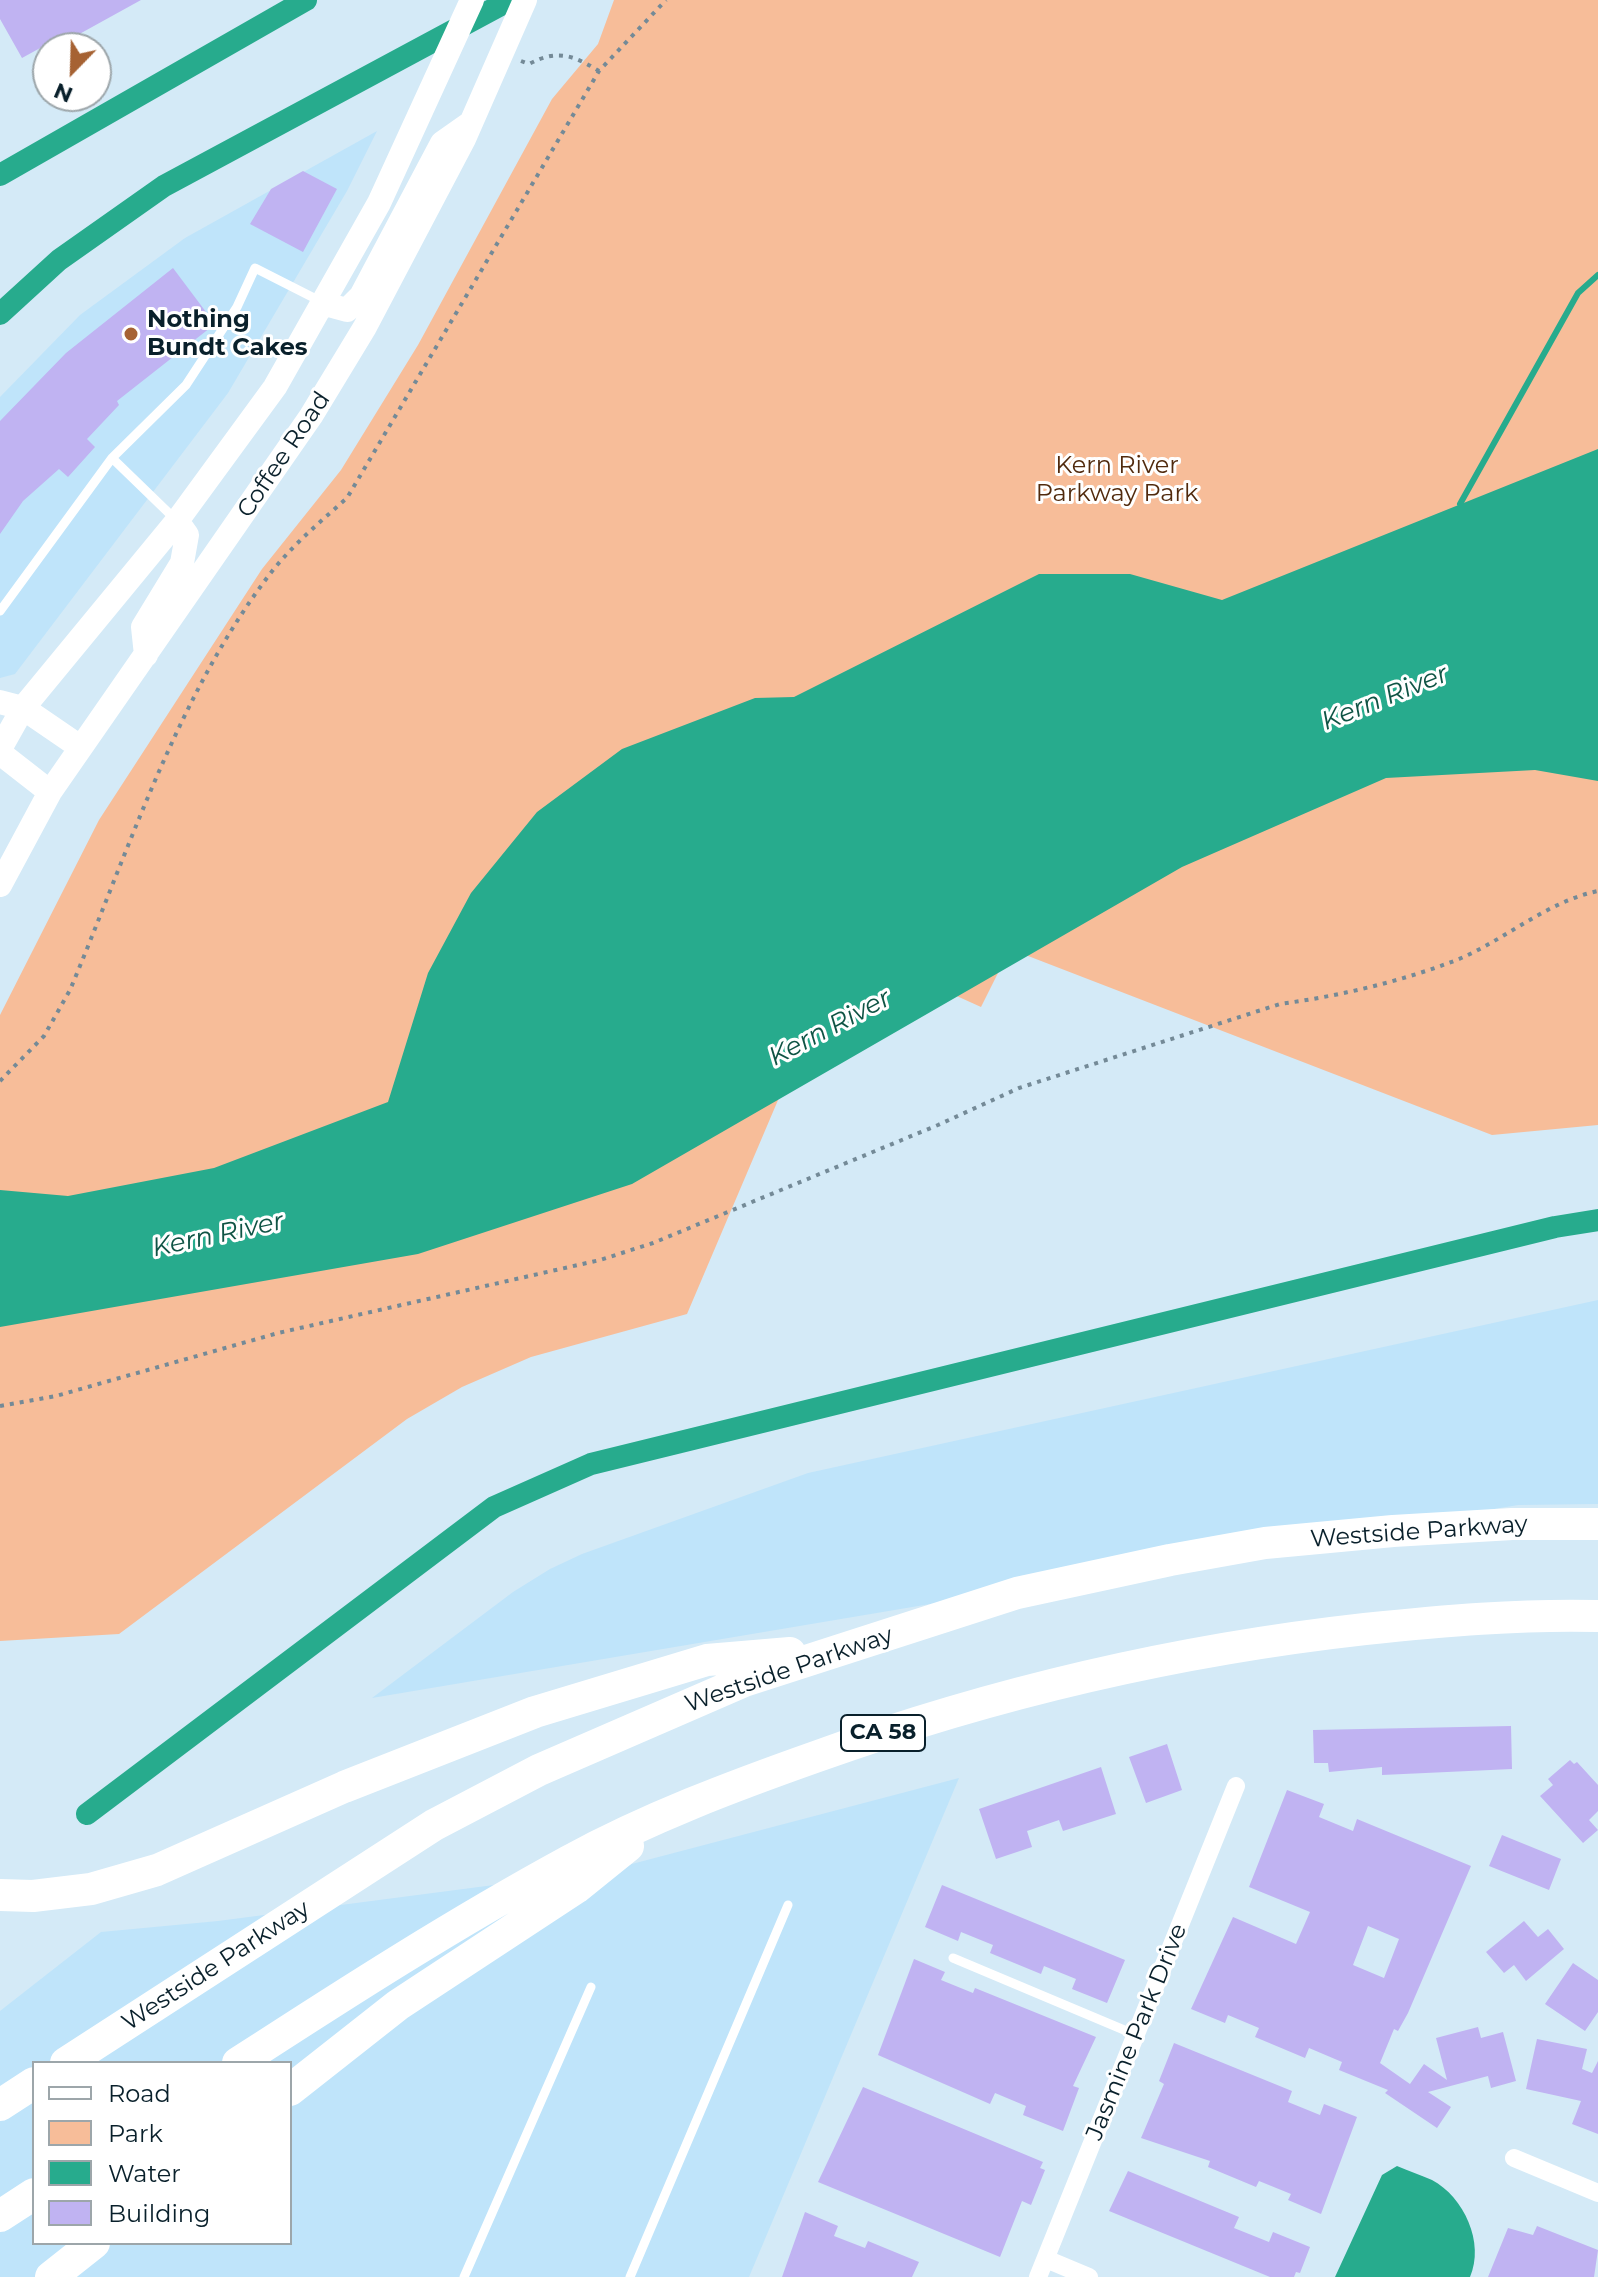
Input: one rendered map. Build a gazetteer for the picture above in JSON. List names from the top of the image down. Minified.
{"streets":{"highway":["Westside Parkway","CA 58"],"main road":["Coffee Road"],"street":["Jasmine Park Drive"]},"water":["Kern River"],"parks":["Kern River Parkway Park"],"places":["Nothing Bundt Cakes"],"legend":["Road","Park","Water","Building"],"north":"bottom left"}
